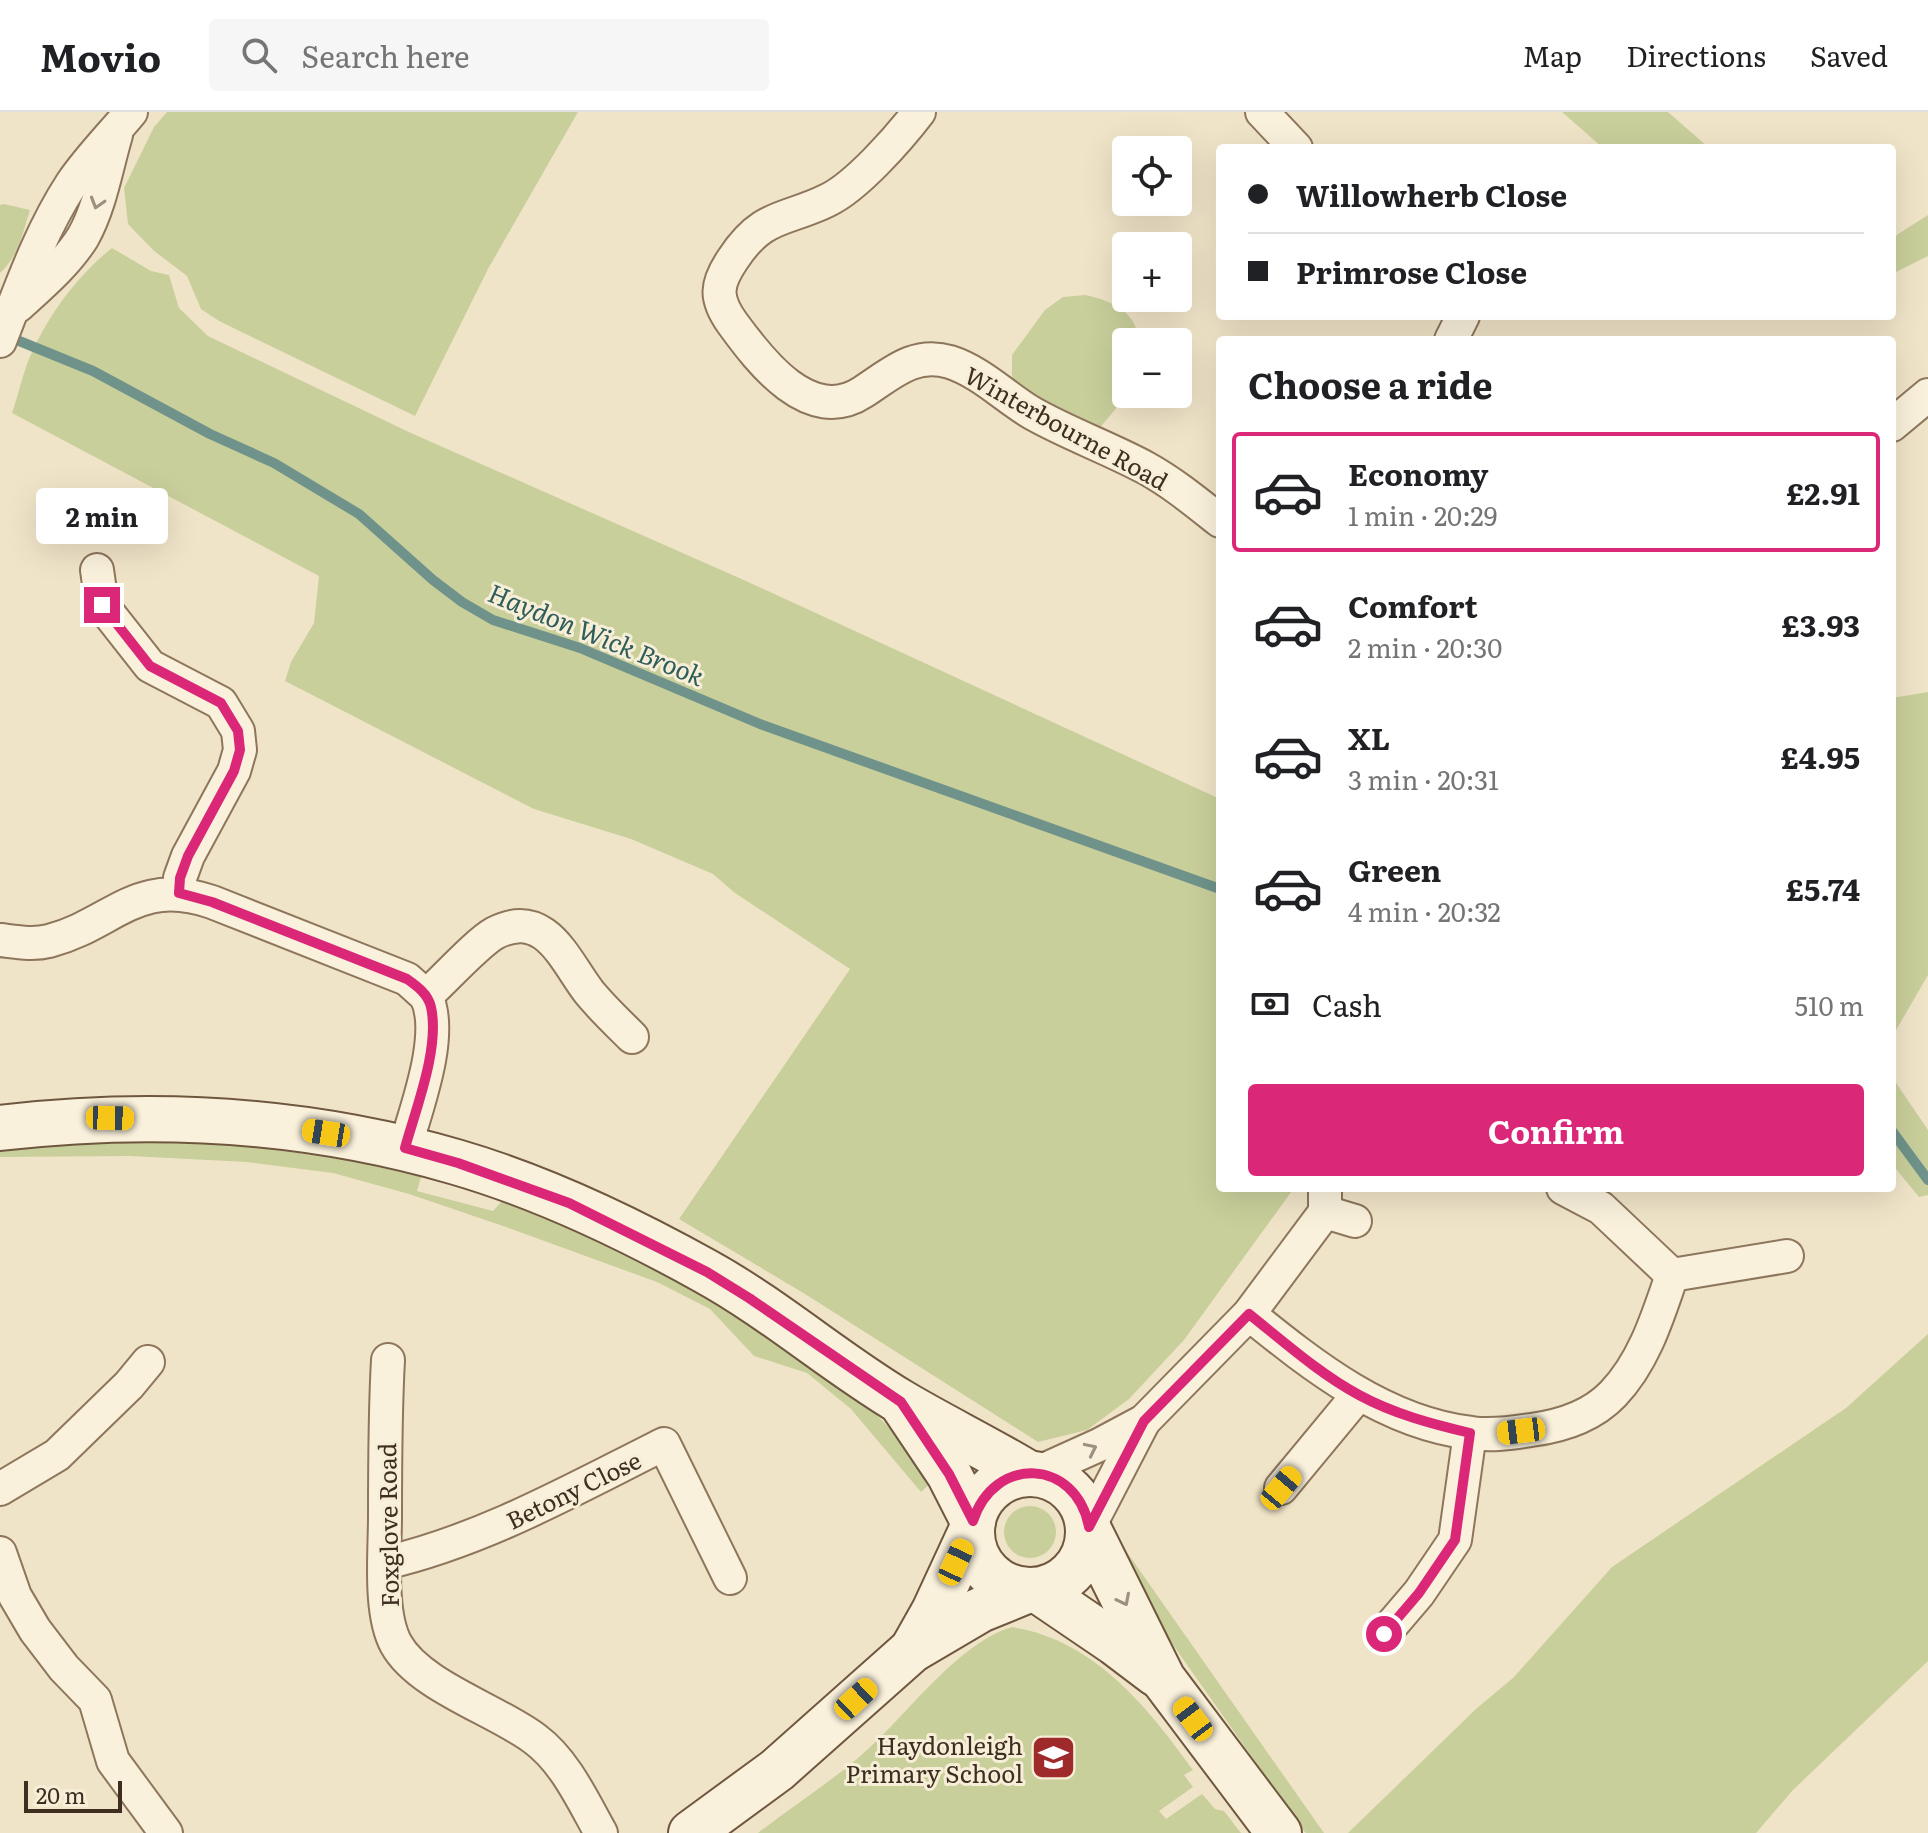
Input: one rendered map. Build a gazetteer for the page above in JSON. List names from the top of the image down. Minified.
{"streets":{"street":["Winterbourne Road","Betony Close","Foxglove Road"]},"crossings":[["Betony Close","Foxglove Road"]],"water":["Haydon Wick Brook"],"places":{"school or university":["Haydonleigh Primary School"]},"scale_bar":"20 m","page":{"header":"Movio","search":"Search here","nav":["Map","Directions","Saved"],"map_buttons":["+","−"],"banner":["Willowherb Close","Primrose Close"],"heading":"Choose a ride","list":[{"name":"Economy","note":"1 min · 20:29","value":"£2.91"},{"name":"Comfort","note":"2 min · 20:30","value":"£3.93"},{"name":"XL","note":"3 min · 20:31","value":"£4.95"},{"name":"Green","note":"4 min · 20:32","value":"£5.74"}],"bubble":"2 min","pay":["Cash","510 m"],"buttons":"Confirm","scale":"20 m"}}
